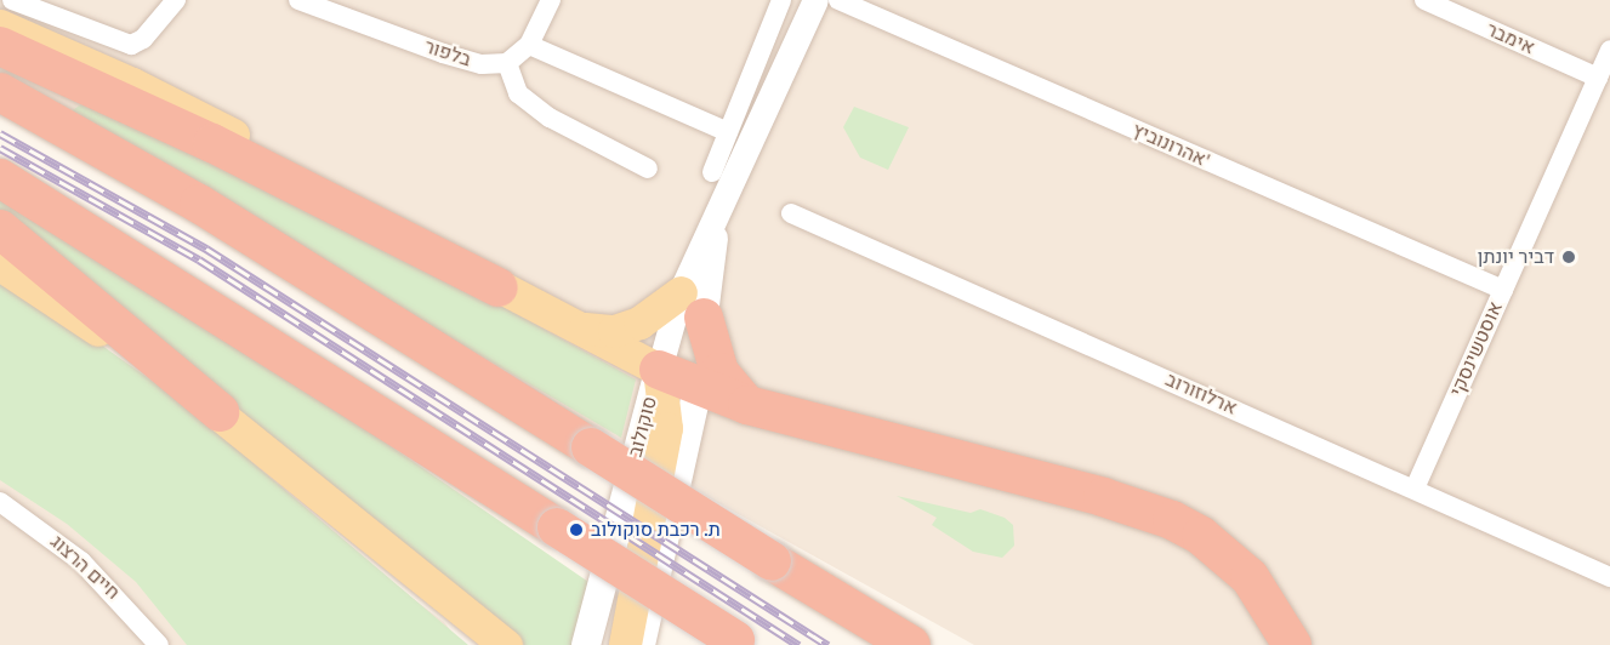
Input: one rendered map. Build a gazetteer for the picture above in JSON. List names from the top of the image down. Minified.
{"streets":{"main road":["סוקולוב"],"street":["אימבר","בלפור","אהרונוביץ'","אוסטשינסקי","ארלוזורוב","חיים הרצוג"]},"crossings":[["אימבר","אוסטשינסקי"],["אהרונוביץ'","אוסטשינסקי"],["אוסטשינסקי","ארלוזורוב"]],"places":["דביר יונתן","ת. רכבת סוקולוב"]}
